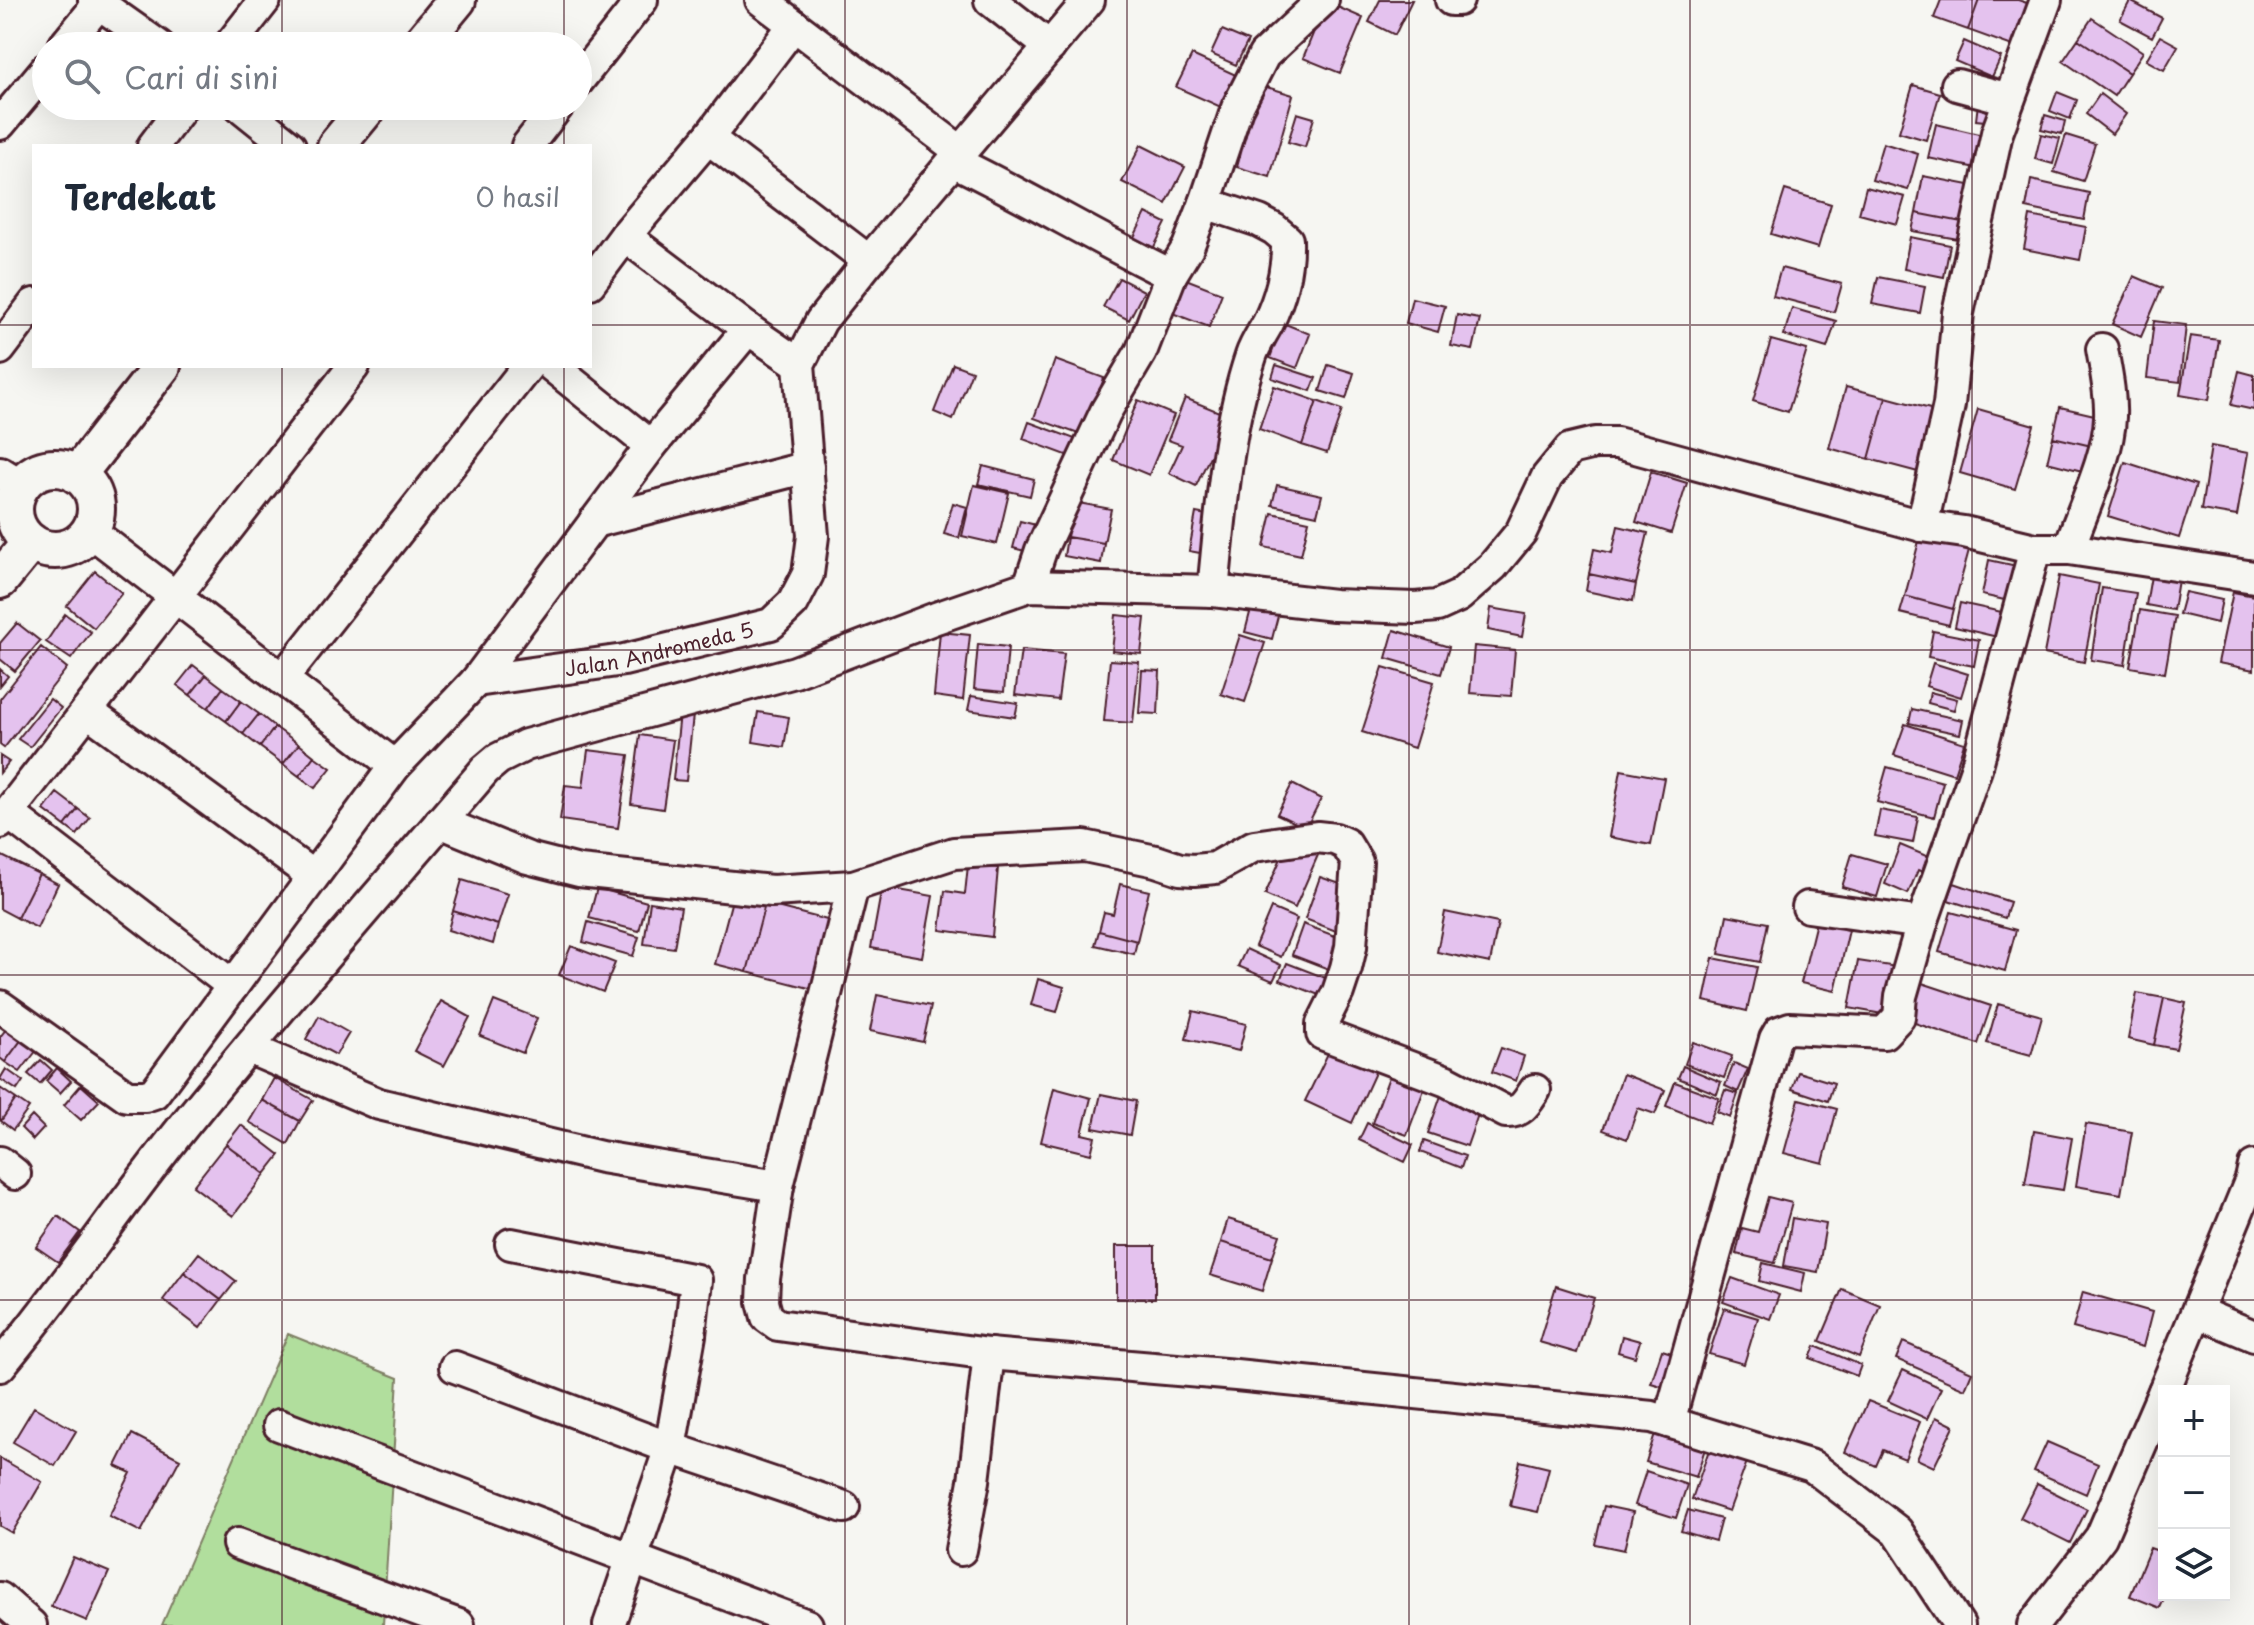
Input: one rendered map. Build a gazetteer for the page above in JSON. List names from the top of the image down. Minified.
{"streets":{"street":["Jalan Andromeda 5"]},"page":{"search":"Cari di sini","heading":["Terdekat","0 hasil"],"map_buttons":["+","−"]}}
